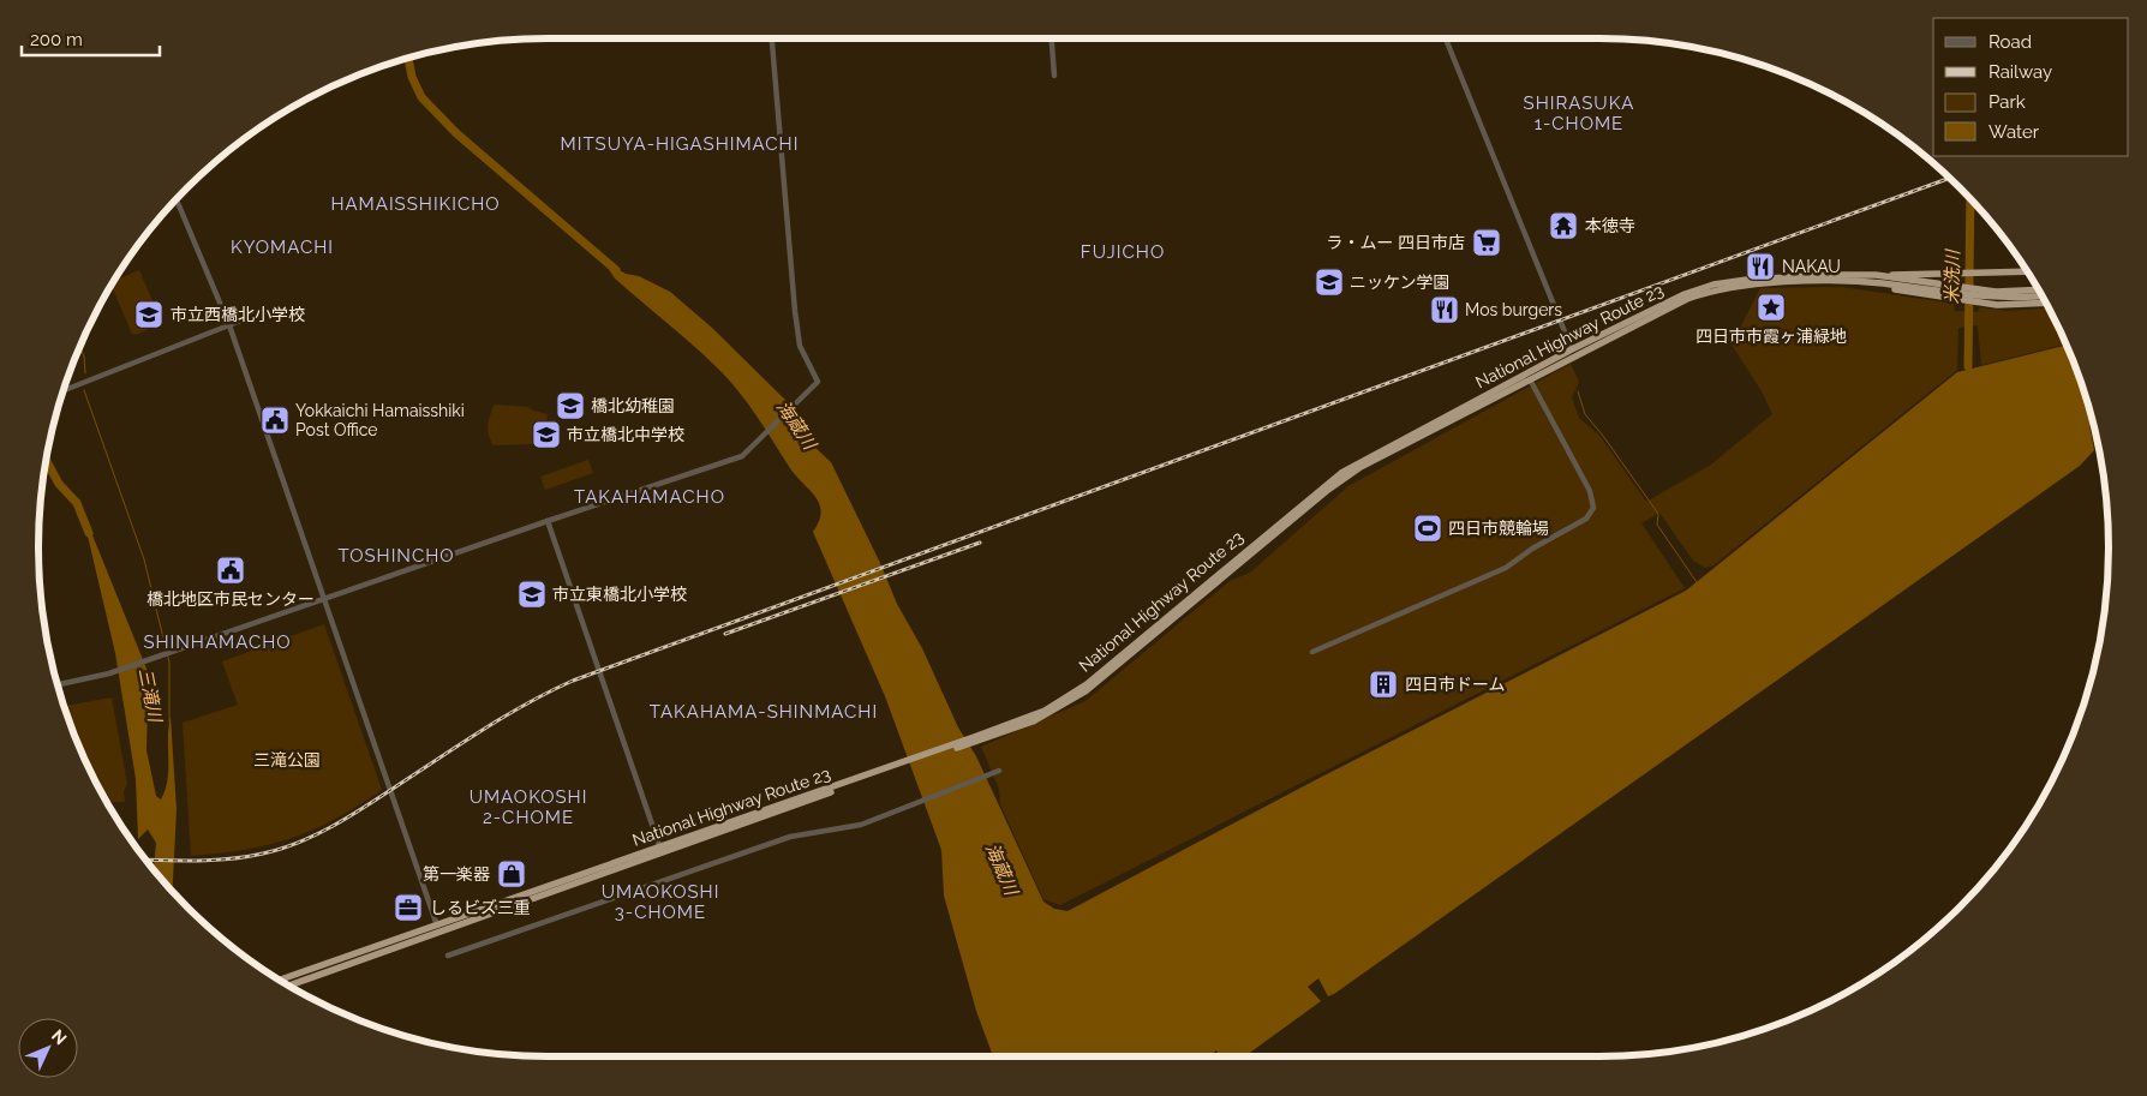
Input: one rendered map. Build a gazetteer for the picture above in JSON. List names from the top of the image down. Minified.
{"streets":{"highway":["National Highway Route 23"]},"districts":["SHIRASUKA 1-CHOME","MITSUYA-HIGASHIMACHI","HAMAISSHIKICHO","KYOMACHI","FUJICHO","TAKAHAMACHO","TOSHINCHO","SHINHAMACHO","TAKAHAMA-SHINMACHI","UMAOKOSHI 2-CHOME","UMAOKOSHI 3-CHOME"],"water":["米洗川","海蔵川","三滝川"],"parks":["三滝公園"],"places":{"temple":["本徳寺"],"supermarket":["ラ・ムー 四日市店"],"restaurant":["NAKAU","Mos burgers"],"school or university":["ニッケン学園","市立西橋北小学校","橋北幼稚園","市立橋北中学校","市立東橋北小学校"],"place":["四日市市霞ヶ浦緑地"],"public building":["Yokkaichi Hamaisshiki Post Office","橋北地区市民センター"],"sports":["四日市競輪場"],"building":["四日市ドーム"],"shop":["第一楽器"],"office":["しるビズ三重"]},"legend":["Road","Railway","Park","Water"],"scale_bar":"200 m","north":"top right"}
